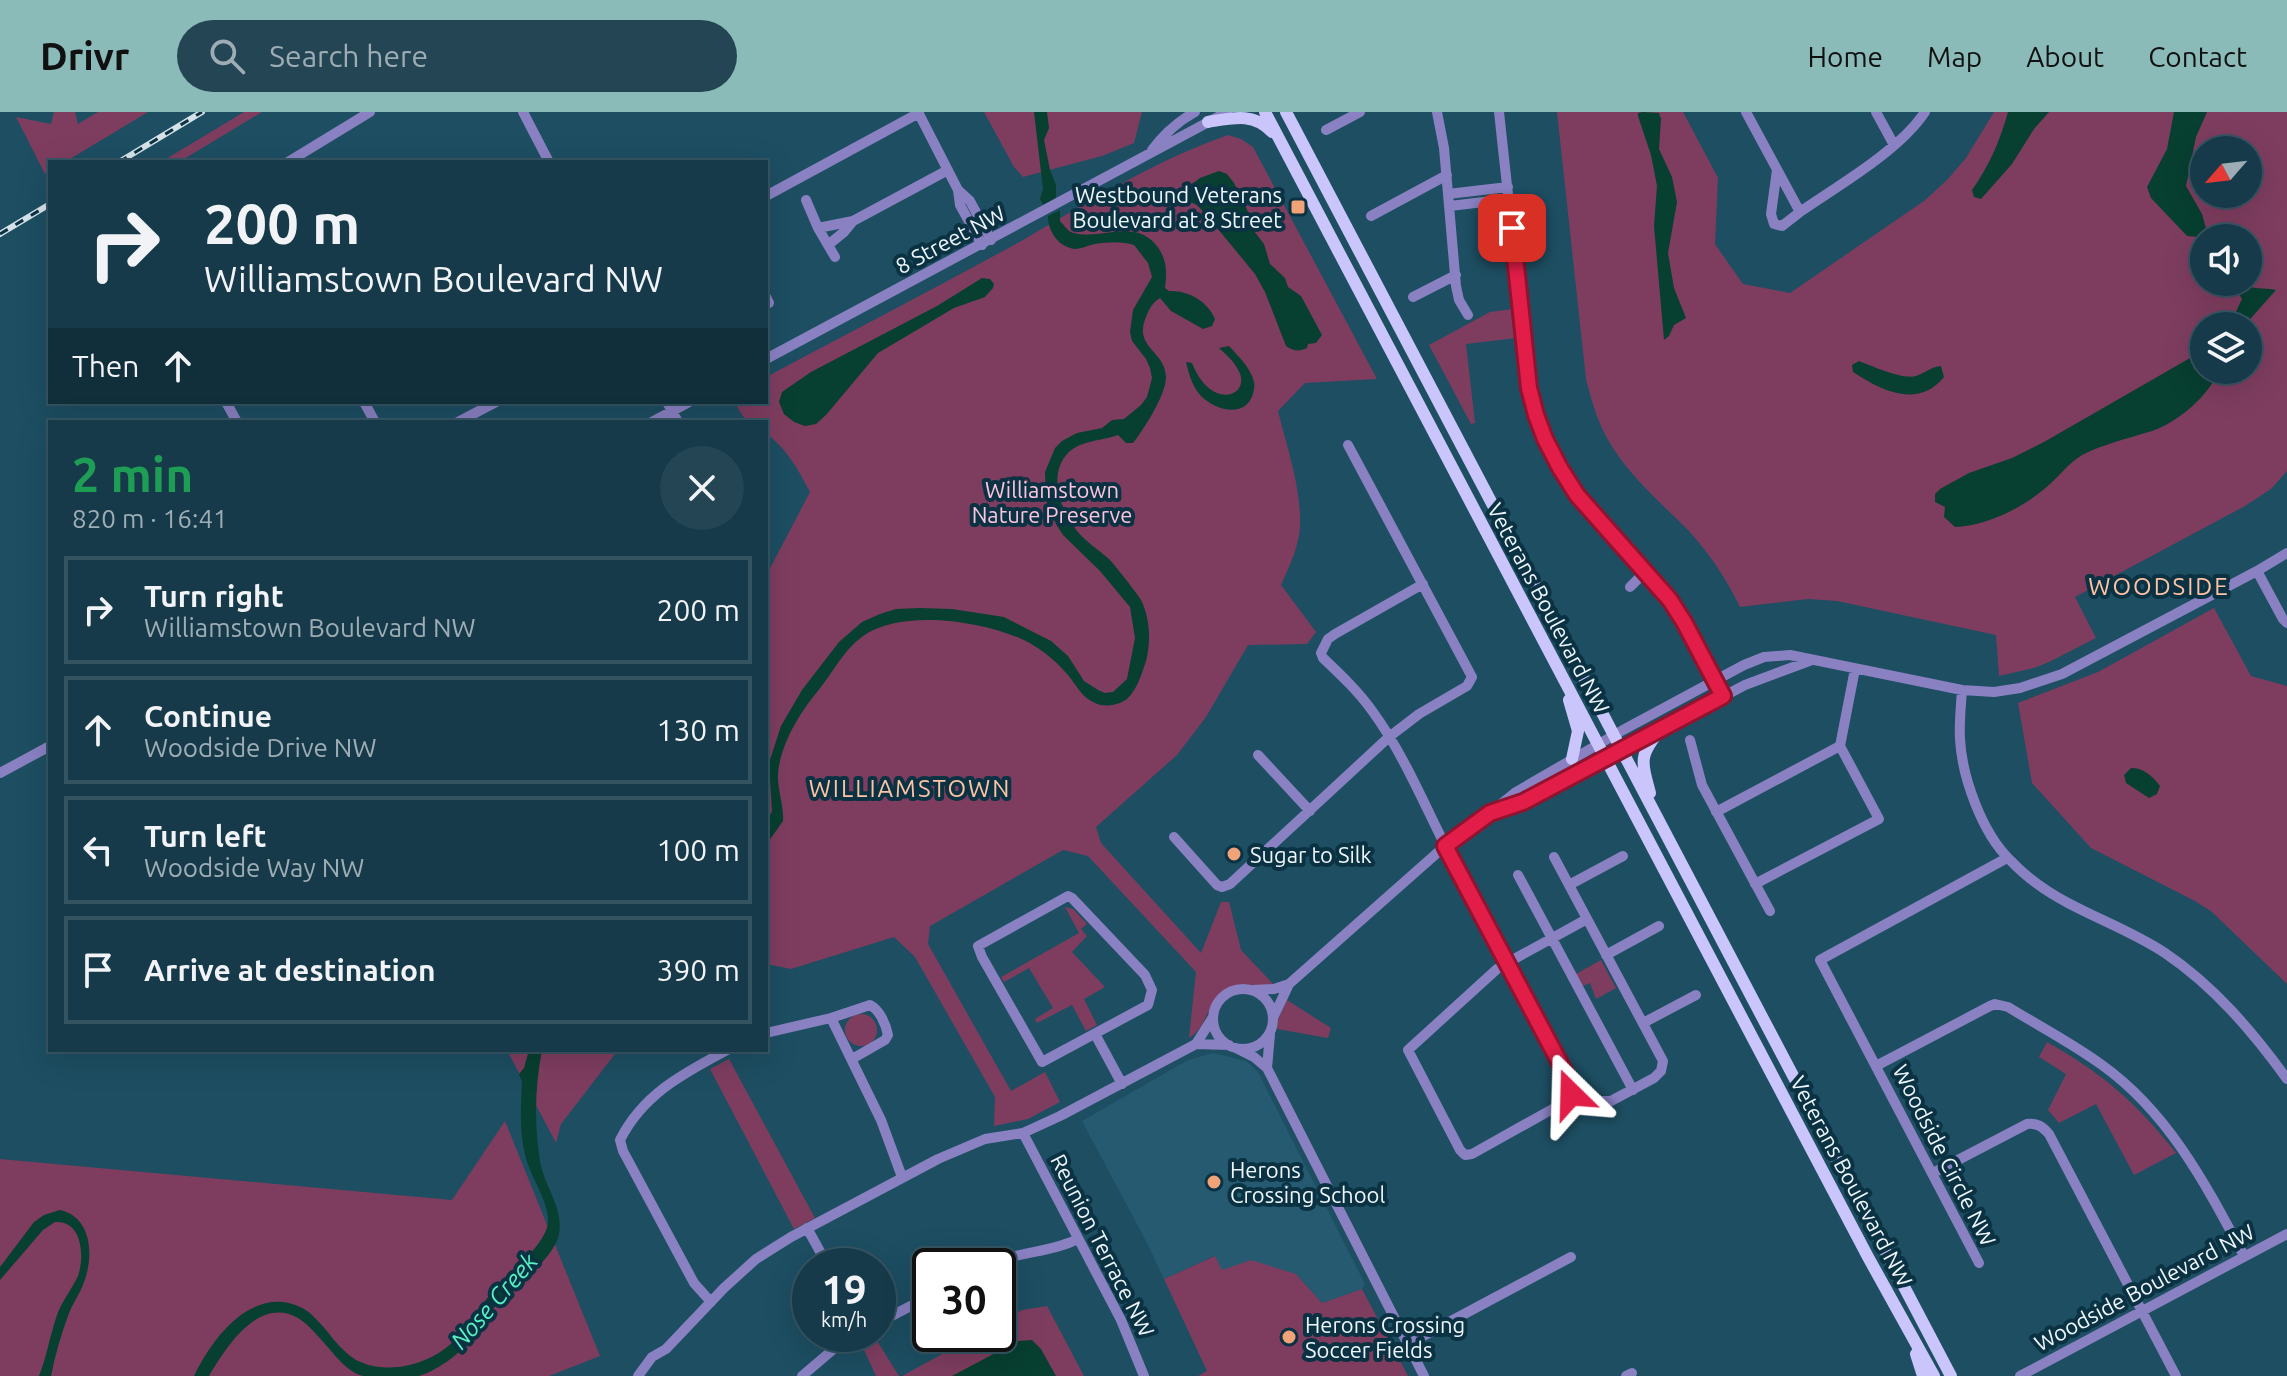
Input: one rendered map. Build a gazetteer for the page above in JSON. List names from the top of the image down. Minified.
{"streets":{"main road":["Veterans Boulevard NW"],"street":["8 Street NW","Woodside Circle NW","Reunion Terrace NW","Woodside Boulevard NW"]},"crossings":[["Woodside Circle NW","Woodside Boulevard NW"]],"districts":["WOODSIDE","WILLIAMSTOWN"],"water":["Nose Creek"],"parks":["Williamstown Nature Preserve"],"places":{"transit":["Westbound Veterans Boulevard at 8 Street"],"other":["Sugar to Silk","Herons Crossing School","Herons Crossing Soccer Fields"]},"north":"bottom left","page":{"header":"Drivr","search":"Search here","nav":["Home","Map","About","Contact"],"turn":["200 m","Williamstown Boulevard NW"],"then":"Then","heading":["2 min","820 m · 16:41"],"list":[{"name":"Turn right","note":"Williamstown Boulevard NW","value":"200 m"},{"name":"Continue","note":"Woodside Drive NW","value":"130 m"},{"name":"Turn left","note":"Woodside Way NW","value":"100 m"},{"name":"Arrive at destination","value":"390 m"}],"speed":"19 km/h","limit":"30"}}
